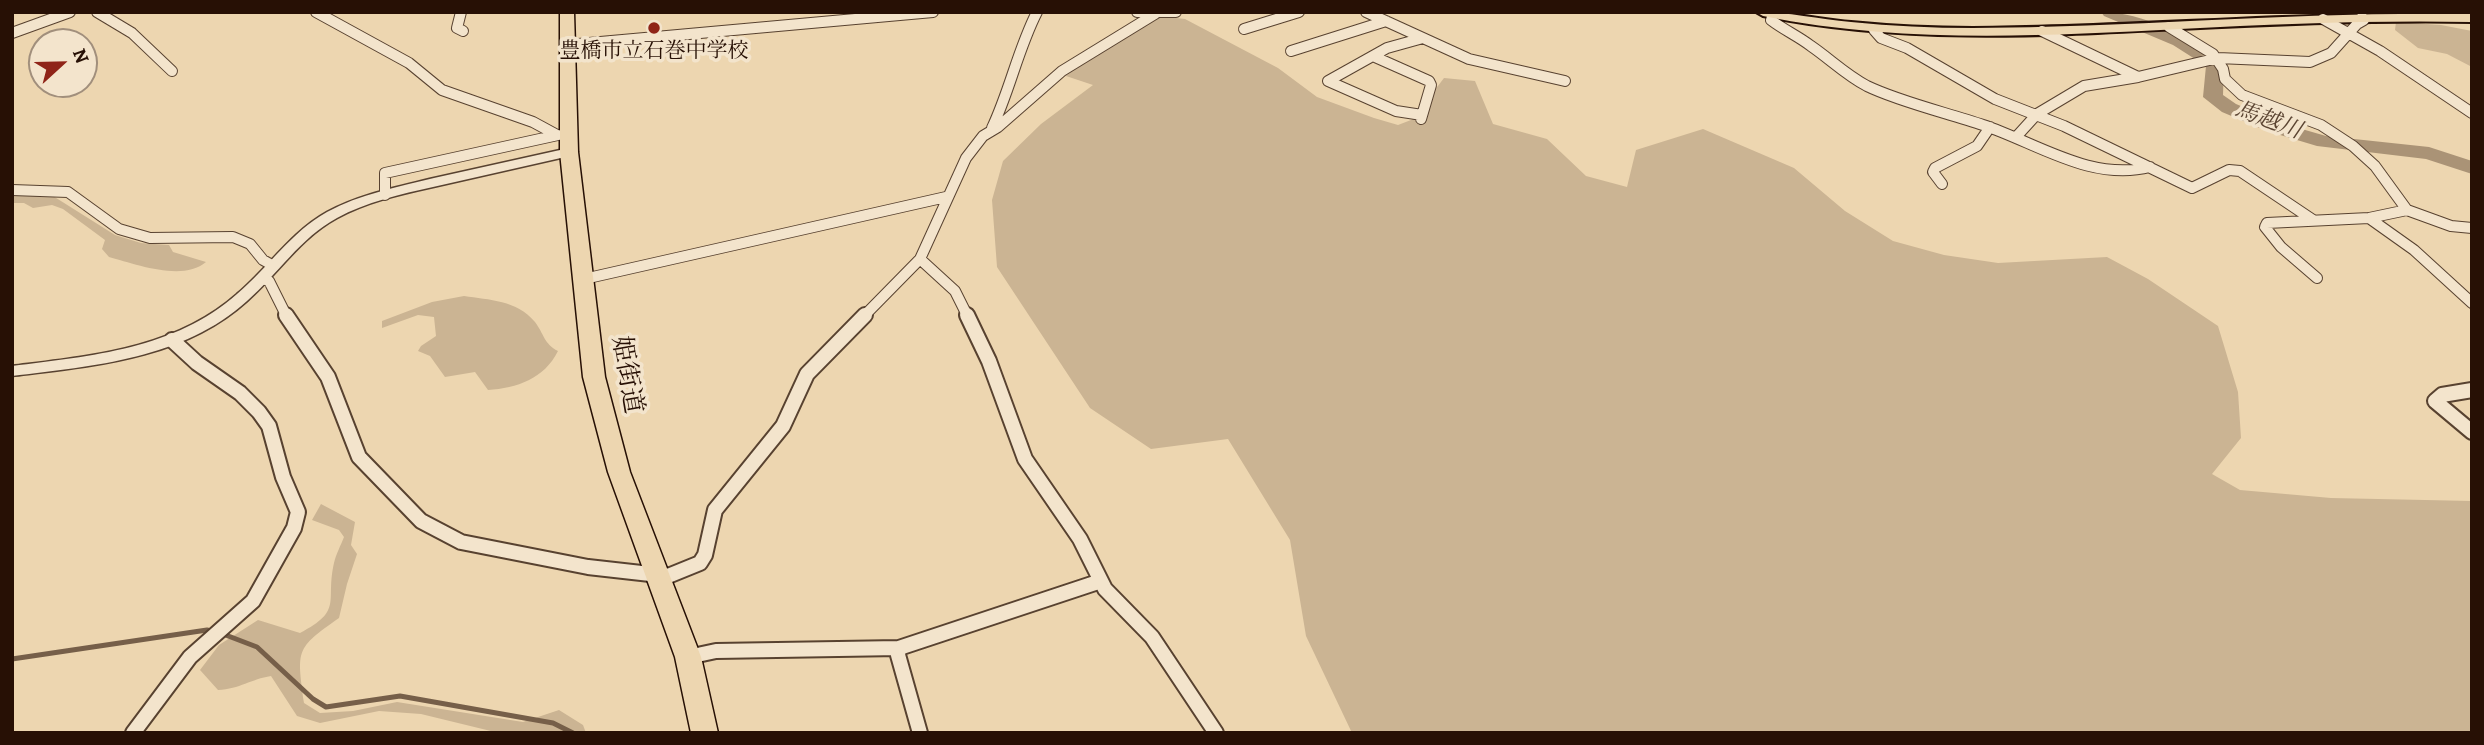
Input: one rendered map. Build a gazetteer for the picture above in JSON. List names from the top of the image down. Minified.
{"streets":{"highway":["姫街道"]},"water":["馬越川"],"places":["豊橋市立石巻中学校"],"north":"right"}
